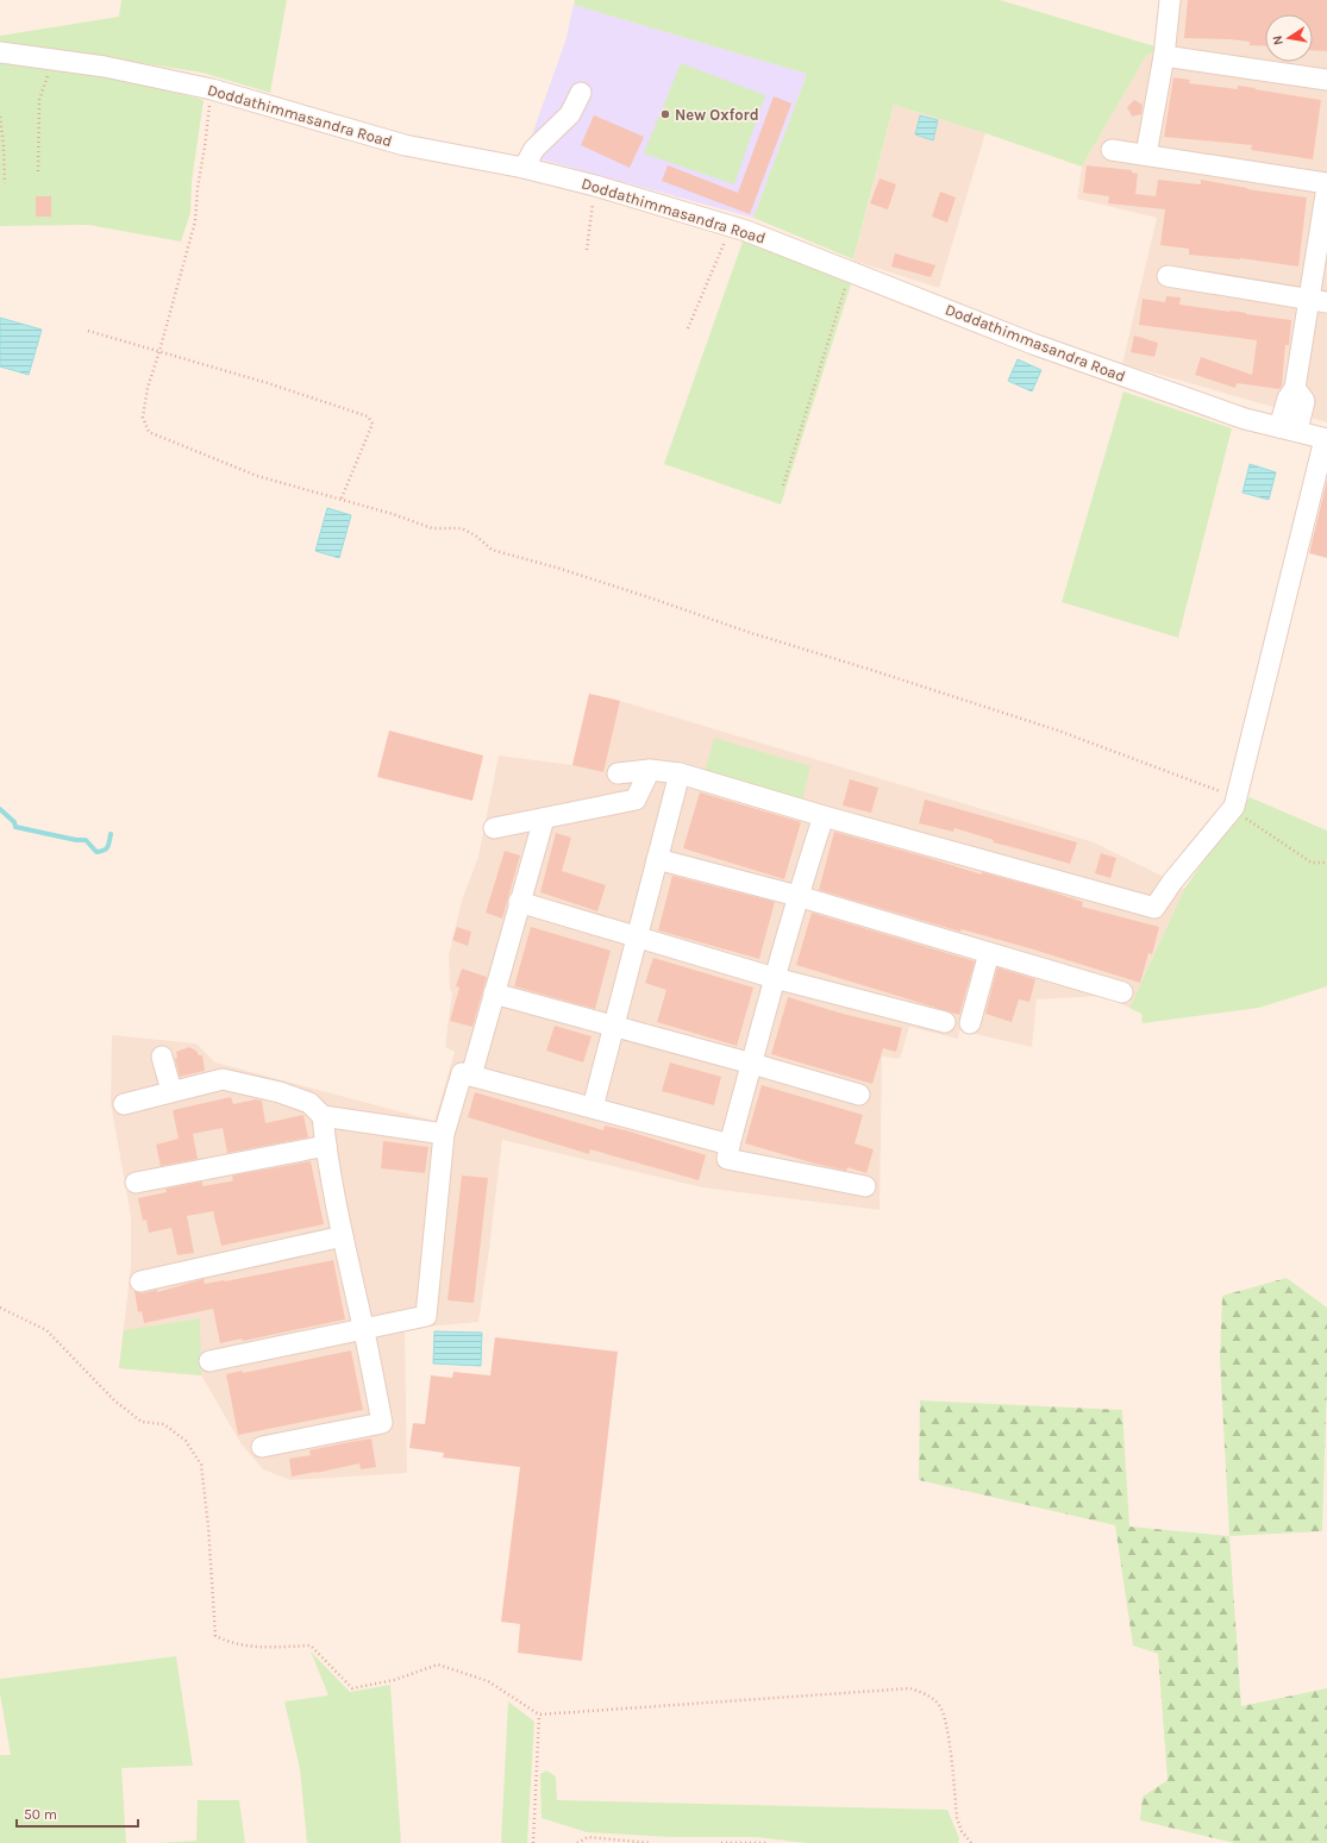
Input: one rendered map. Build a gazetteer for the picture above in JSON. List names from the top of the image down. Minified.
{"streets":{"street":["Doddathimmasandra Road"]},"places":["New Oxford"],"scale_bar":"50 m","north":"left"}
